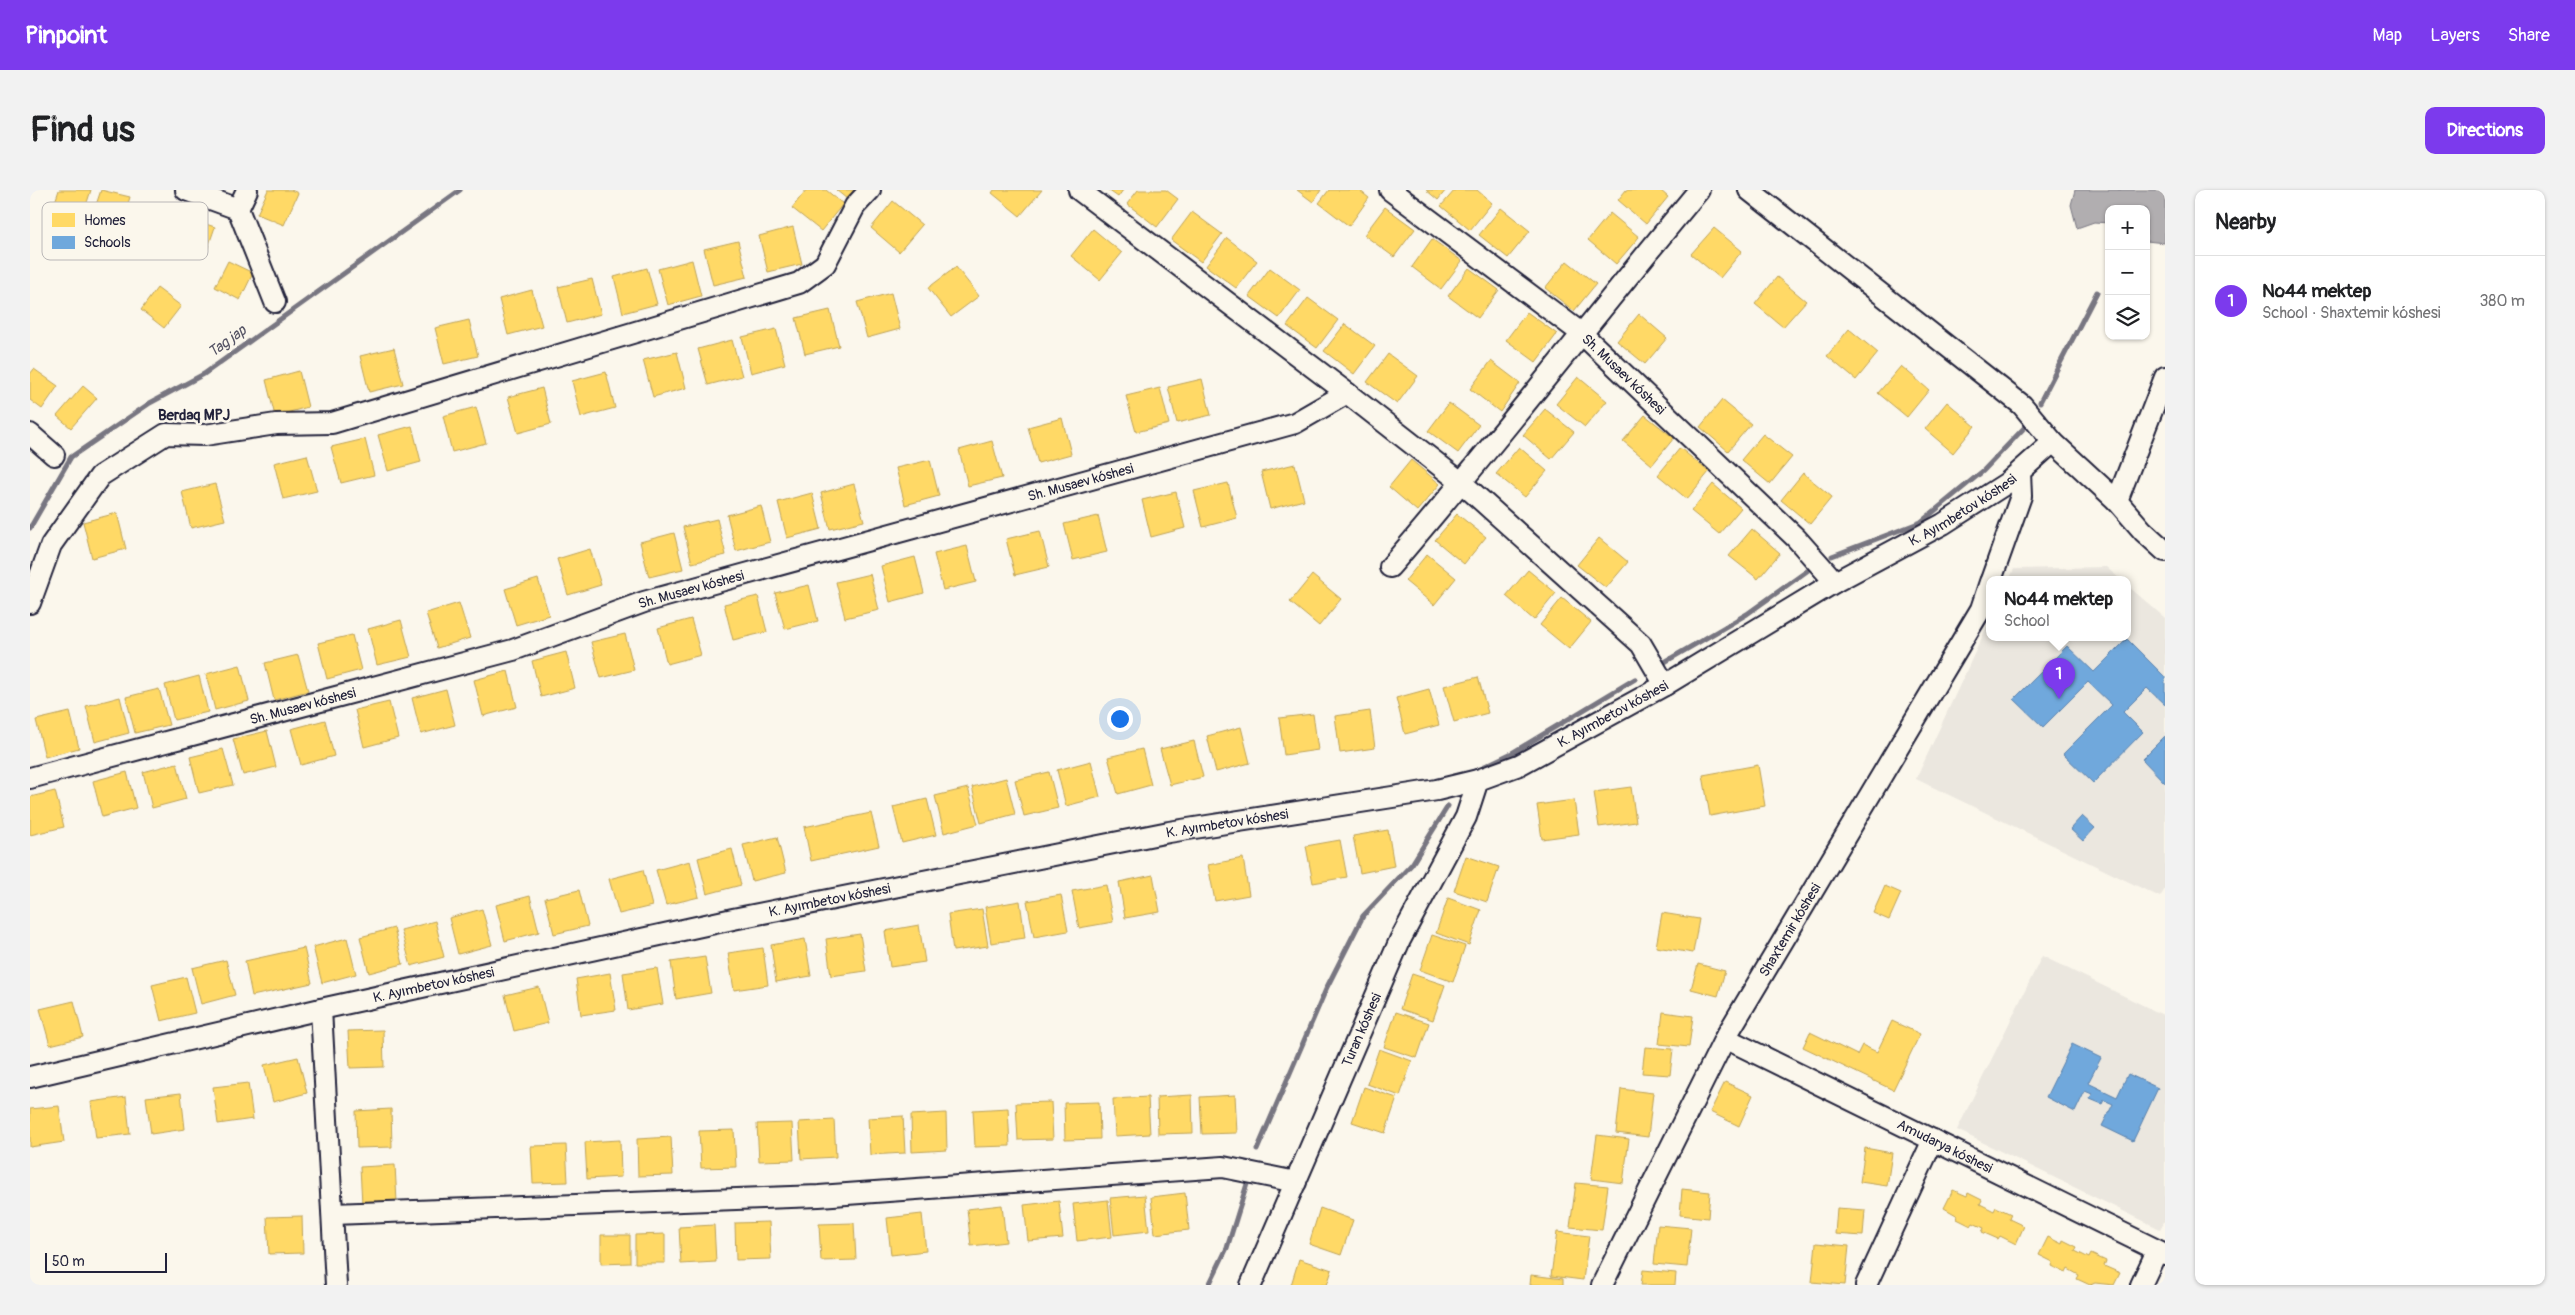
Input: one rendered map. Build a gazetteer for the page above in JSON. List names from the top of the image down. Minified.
{"streets":{"street":["Sh. Musaev kóshesi","K. Ayımbetov kóshesi","Shaxtemir kóshesi","Turan kóshesi","Amudarya kóshesi"]},"crossings":[["Sh. Musaev kóshesi","K. Ayımbetov kóshesi"],["K. Ayımbetov kóshesi","Shaxtemir kóshesi"],["K. Ayımbetov kóshesi","Turan kóshesi"],["Shaxtemir kóshesi","Amudarya kóshesi"]],"districts":["Berdaq MPJ"],"water":["Tag jap"],"legend":["Homes","Schools"],"scale_bar":"50 m","page":{"header":"Pinpoint","nav":["Map","Layers","Share"],"buttons":"Directions","title":"Find us","heading":"Nearby","map_buttons":["+","−"],"list":[{"mark":"1","name":"№44 mektep","note":"School · Shaxtemir kóshesi","value":"380 m"}],"popup":["№44 mektep","School"],"pins":"1","scale":"50 m"}}
